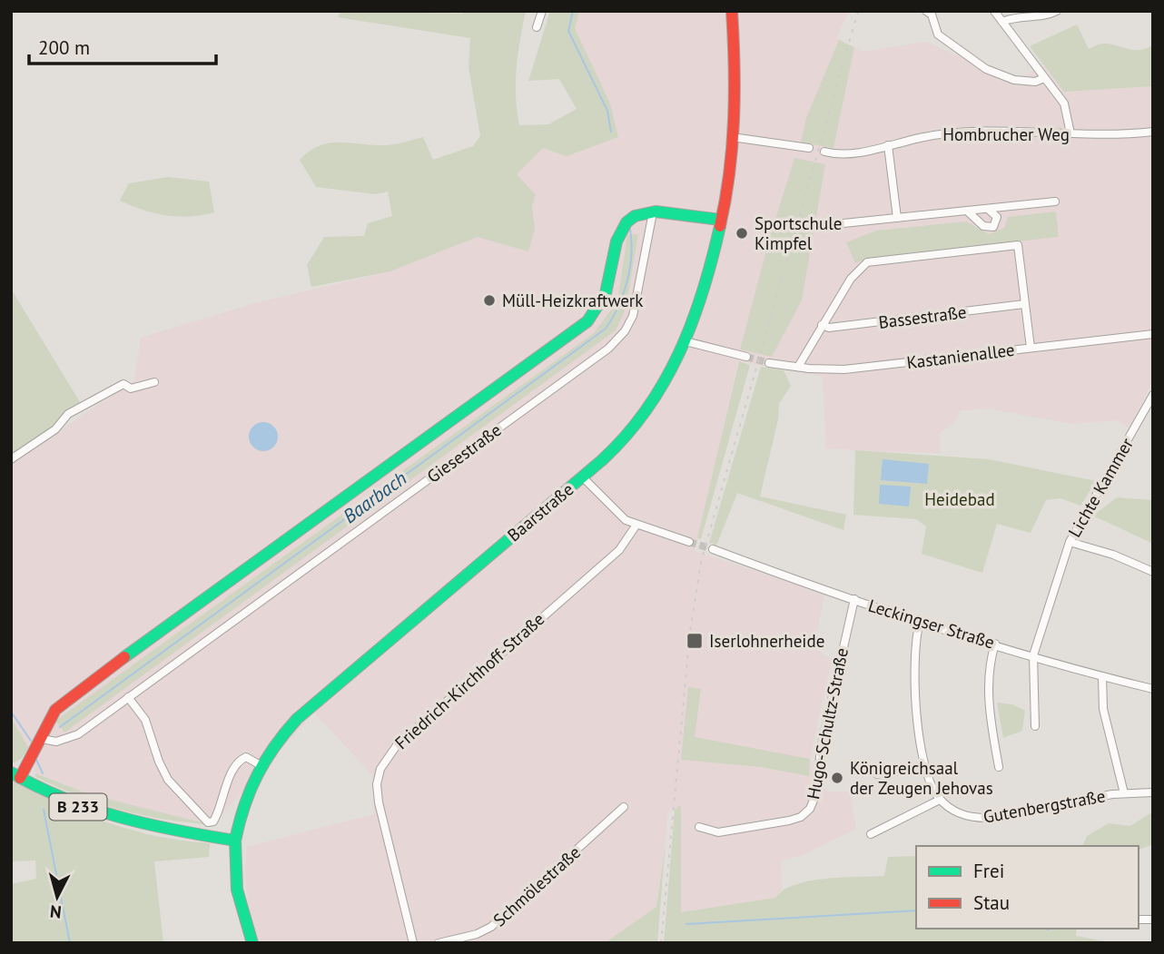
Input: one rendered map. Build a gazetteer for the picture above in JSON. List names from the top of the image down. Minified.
{"streets":{"main road":["Giesestraße","Baarstraße","B 233"],"street":["Hombrucher Weg","Bassestraße","Kastanienallee","Lichte Kammer","Leckingser Straße","Friedrich-Kirchhoff-Straße","Hugo-Schultz-Straße","Gutenbergstraße","Schmölestraße"]},"crossings":[["Giesestraße","Baarstraße"],["Giesestraße","B 233"],["Lichte Kammer","Leckingser Straße"],["Baarstraße","B 233"],["Leckingser Straße","Hugo-Schultz-Straße"]],"water":["Baarbach"],"parks":["Heidebad"],"places":{"other":["Sportschule Kimpfel","Müll-Heizkraftwerk","Königreichsaal der Zeugen Jehovas"],"transit":["Iserlohnerheide"]},"legend":["Frei","Stau"],"scale_bar":"200 m","north":"bottom"}
